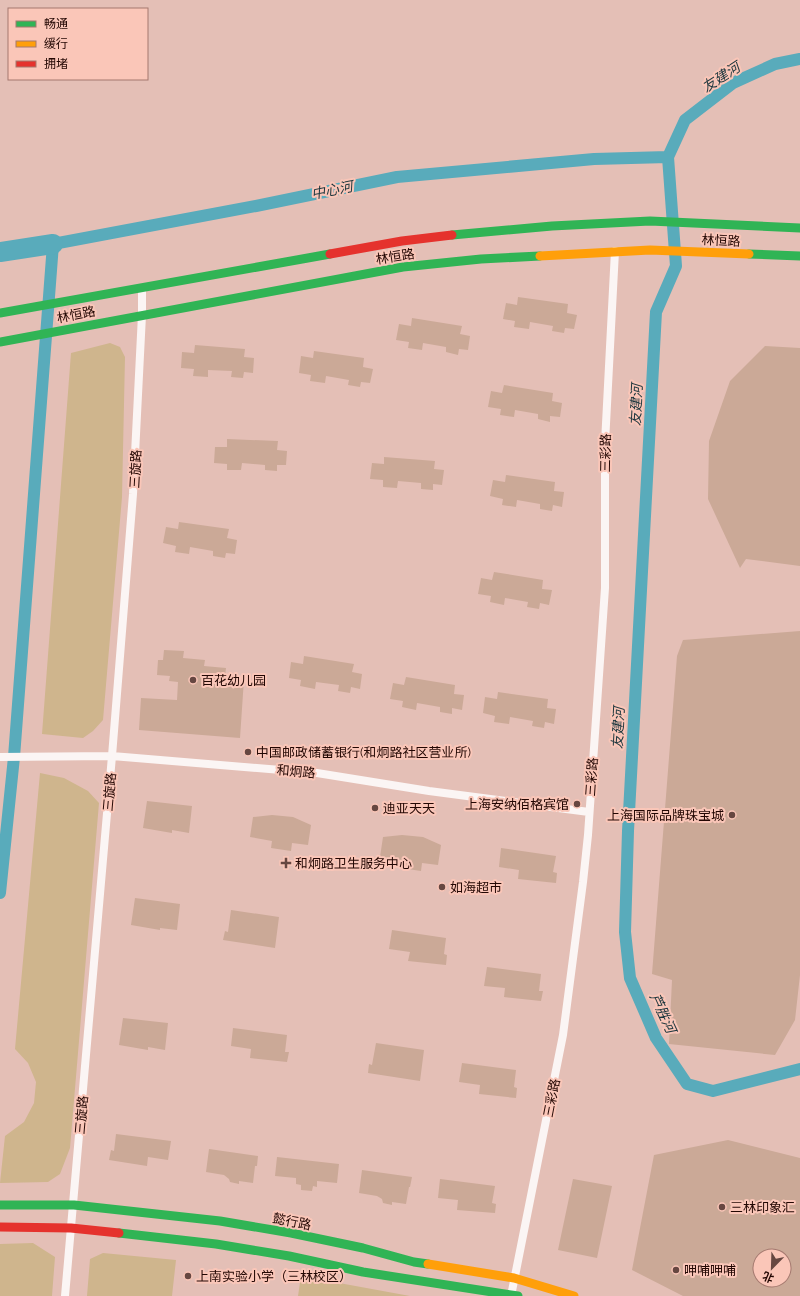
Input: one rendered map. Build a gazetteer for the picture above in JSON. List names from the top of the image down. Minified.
{"streets":{"main road":["林恒路","懿行路"],"street":["三彩路","三旋路","和炯路"]},"crossings":[["林恒路","三彩路"],["林恒路","三旋路"],["三彩路","和炯路"],["三彩路","懿行路"],["三旋路","和炯路"],["三旋路","懿行路"]],"water":["友建河","中心河","芦胜河"],"places":{"other":["百花幼儿园","中国邮政储蓄银行(和炯路社区营业所)","上海安纳佰格宾馆","迪亚天天","上海国际品牌珠宝城","如海超市","三林印象汇","呷哺呷哺","上南实验小学（三林校区）"],"health":["和炯路卫生服务中心"]},"legend":["畅通","缓行","拥堵"],"north":"bottom left"}
